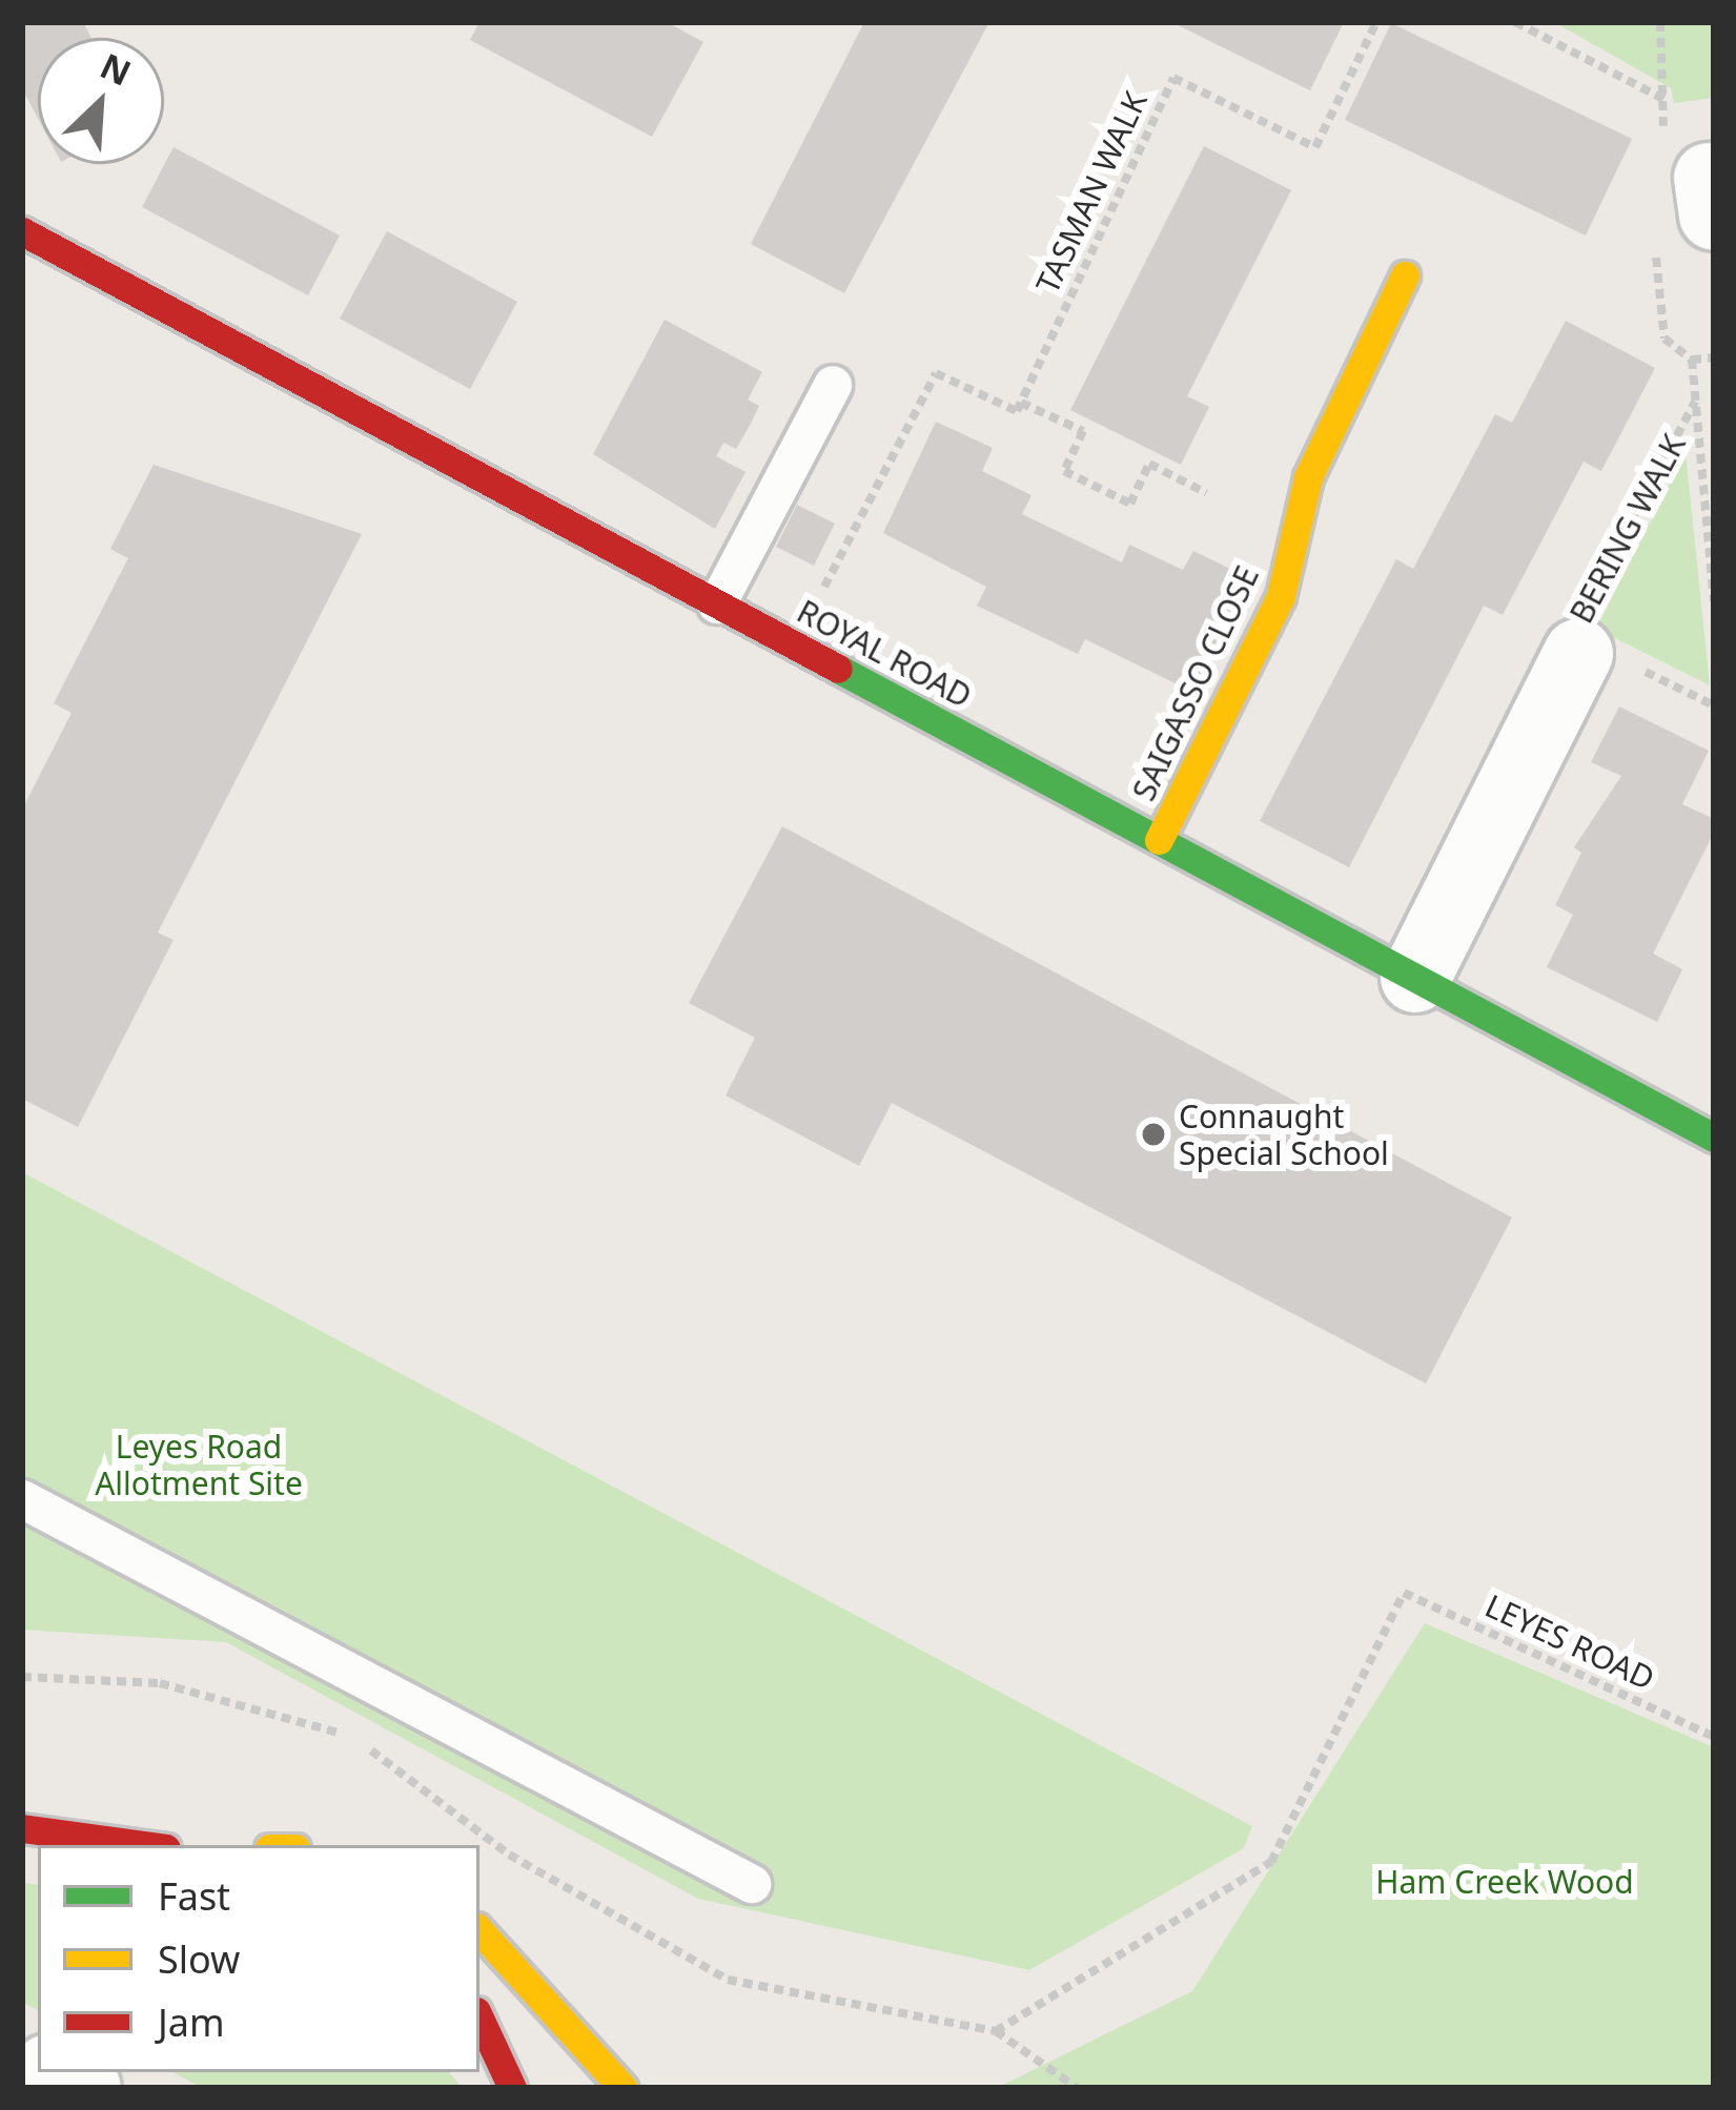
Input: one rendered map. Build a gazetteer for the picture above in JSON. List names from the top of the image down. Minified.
{"streets":{"street":["BERING WALK","ROYAL ROAD","SAIGASSO CLOSE"],"path":["TASMAN WALK","LEYES ROAD"]},"crossings":[["BERING WALK","ROYAL ROAD"],["ROYAL ROAD","SAIGASSO CLOSE"]],"parks":["Leyes Road Allotment Site","Ham Creek Wood"],"places":["Connaught Special School"],"legend":["Fast","Slow","Jam"],"north":"top right"}
